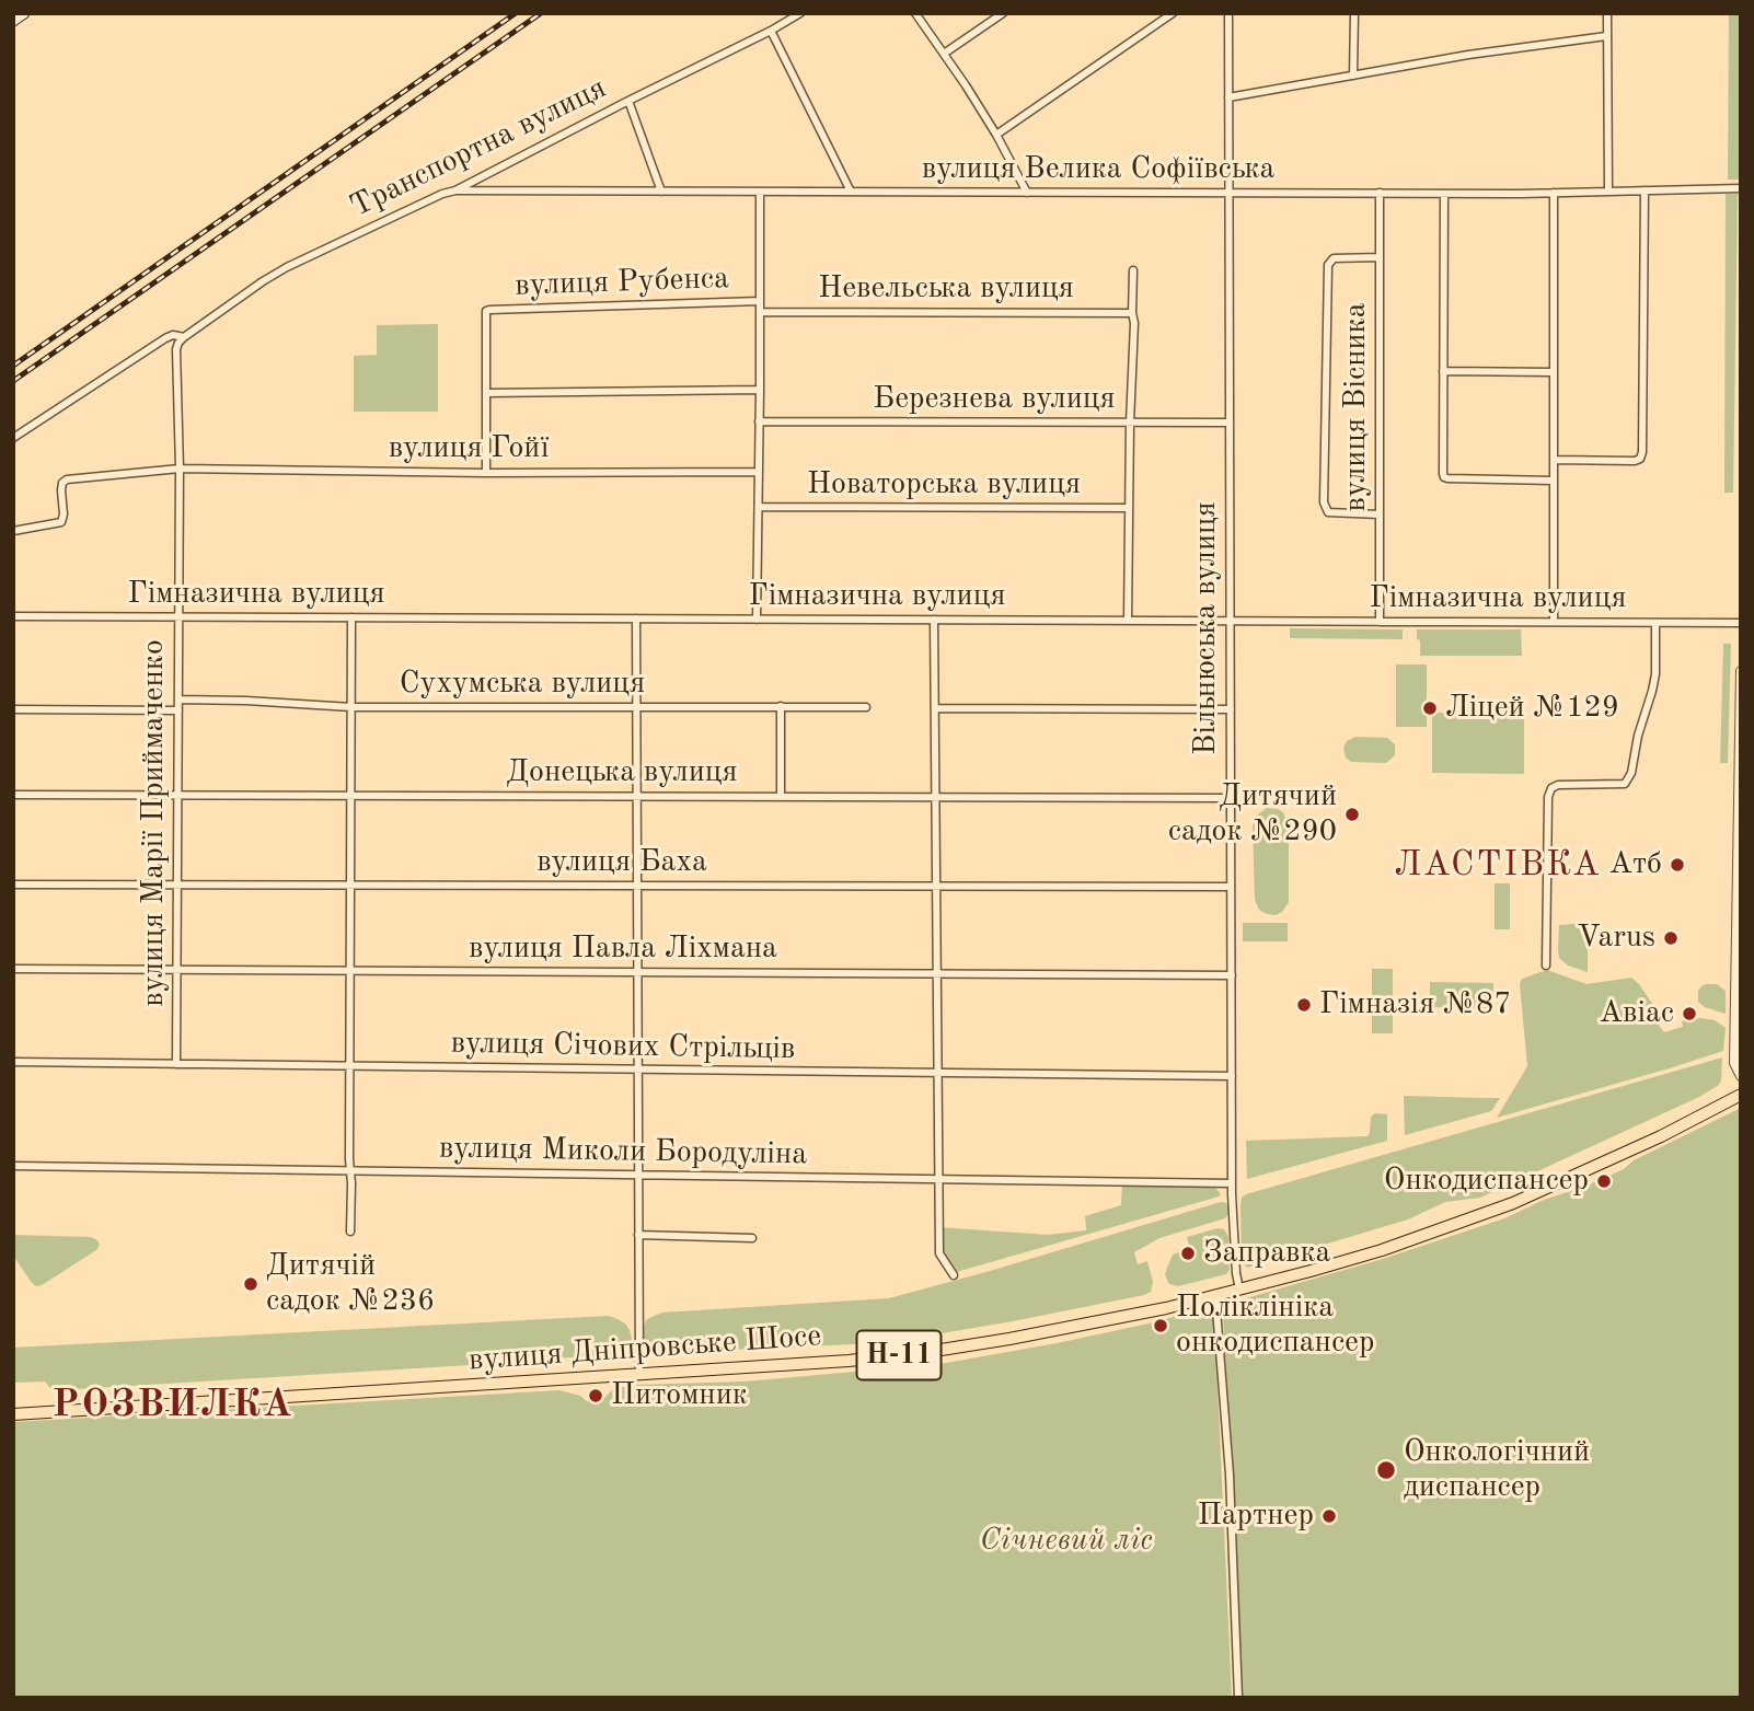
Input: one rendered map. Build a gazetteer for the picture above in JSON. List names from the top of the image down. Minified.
{"streets":{"main road":["вулиця Дніпровське Шосе","Н-11"],"street":["Транспортна вулиця","вулиця Велика Софіївська","вулиця Рубенса","Невельська вулиця","Березнева вулиця","вулиця Вісника","вулиця Гойї","Новаторська вулиця","Гімназична вулиця","Вільнюська вулиця","Сухумська вулиця","Донецька вулиця","вулиця Марії Приймаченко","вулиця Баха","вулиця Павла Ліхмана","вулиця Січових Стрільців","вулиця Миколи Бородуліна"]},"crossings":[["Транспортна вулиця","вулиця Велика Софіївська"],["вулиця Велика Софіївська","вулиця Вісника"],["вулиця Велика Софіївська","Вільнюська вулиця"],["Березнева вулиця","Вільнюська вулиця"],["вулиця Вісника","Гімназична вулиця"],["вулиця Гойї","вулиця Марії Приймаченко"],["Гімназична вулиця","Вільнюська вулиця"],["Гімназична вулиця","вулиця Марії Приймаченко"],["Вільнюська вулиця","Донецька вулиця"],["Вільнюська вулиця","вулиця Баха"],["Вільнюська вулиця","вулиця Павла Ліхмана"],["Вільнюська вулиця","вулиця Січових Стрільців"],["Вільнюська вулиця","вулиця Миколи Бородуліна"],["Вільнюська вулиця","вулиця Дніпровське Шосе"],["Сухумська вулиця","вулиця Марії Приймаченко"],["Донецька вулиця","вулиця Марії Приймаченко"],["вулиця Марії Приймаченко","вулиця Баха"],["вулиця Марії Приймаченко","вулиця Павла Ліхмана"],["вулиця Марії Приймаченко","вулиця Січових Стрільців"]],"districts":["ЛАСТІВКА","РОЗВИЛКА"],"parks":["Січневий ліс"],"places":["Ліцей №129","Дитячий садок №290","Атб","Varus","Гімназія №87","Авіас","Онкодиспансер","Заправка","Дитячій садок №236","Поліклініка онкодиспансер","Питомник","Онкологічний диспансер","Партнер"]}
